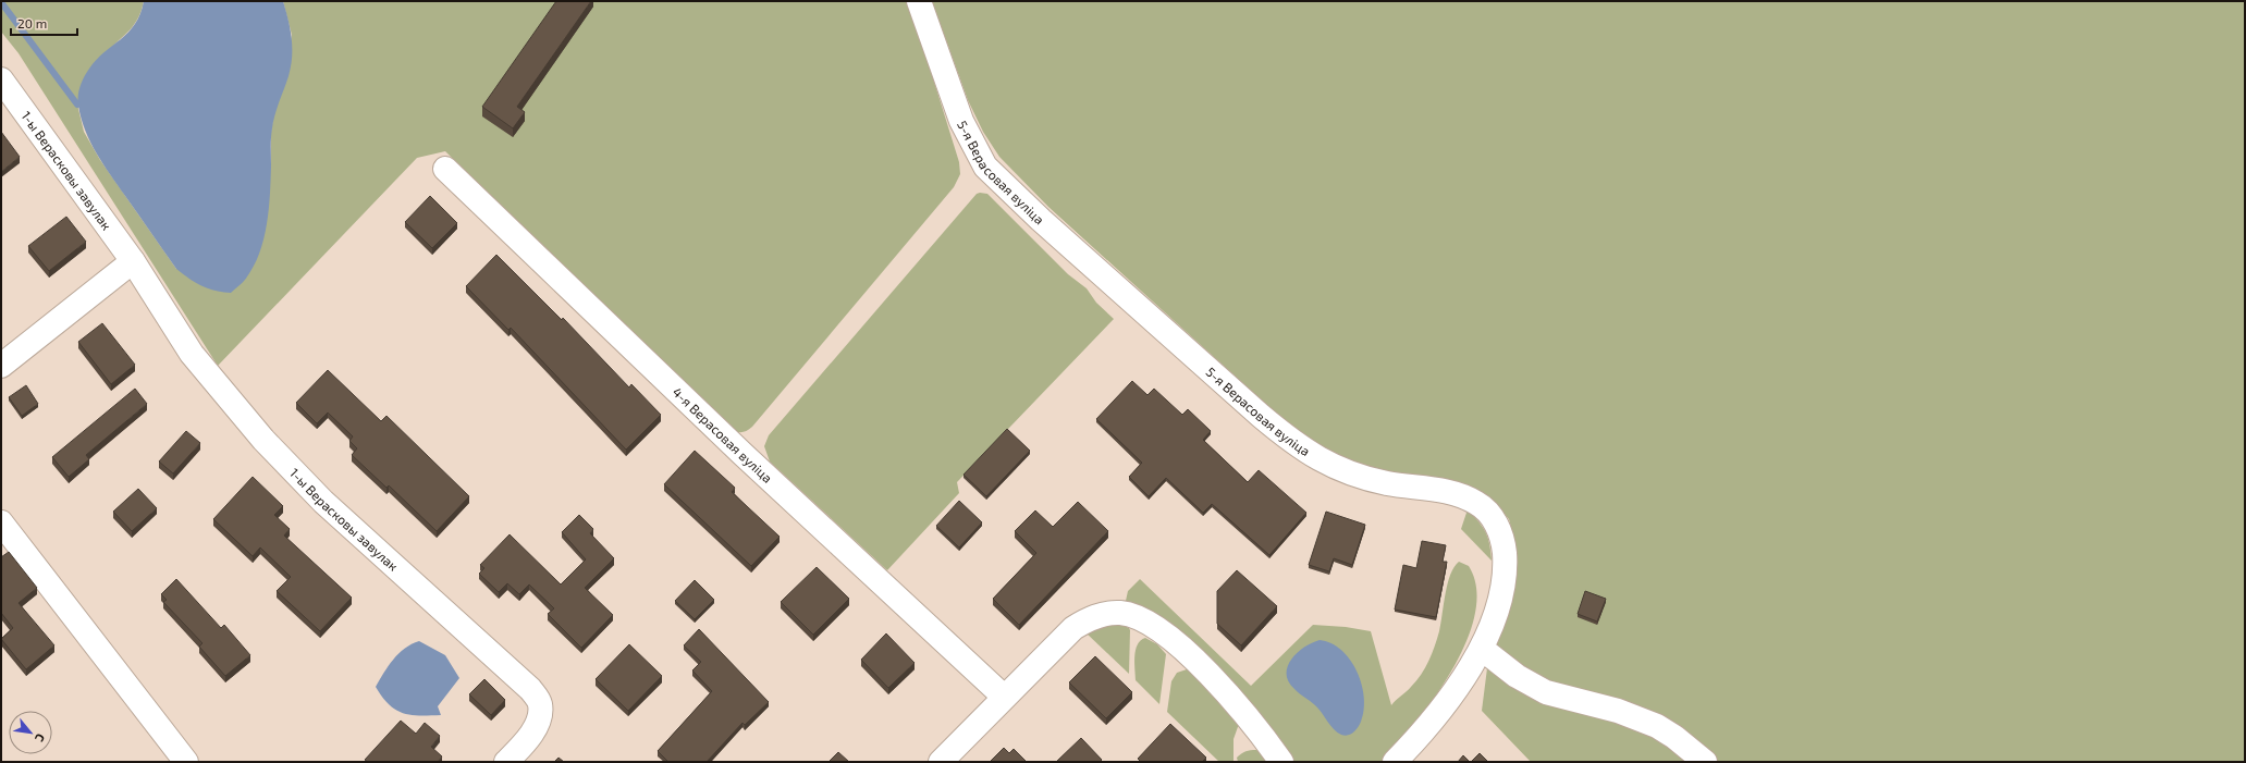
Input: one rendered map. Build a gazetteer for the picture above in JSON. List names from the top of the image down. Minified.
{"streets":{"street":["5-я Верасовая вуліца","1-ы Верасковы завулак","4-я Верасовая вуліца"]},"scale_bar":"20 m","north":"bottom right"}
